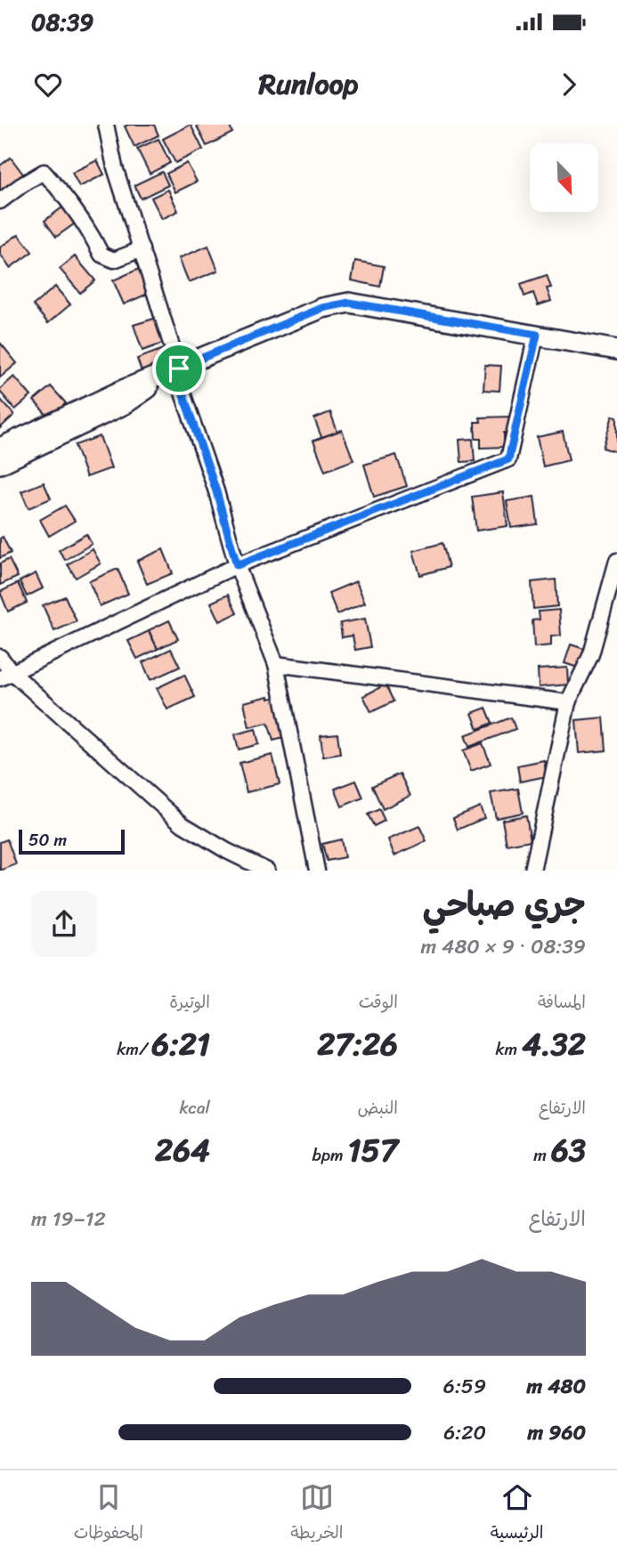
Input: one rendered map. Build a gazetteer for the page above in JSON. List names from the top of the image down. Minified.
{"scale_bar":"50 m","north":"bottom right","page":{"status":"08:39","header":"Runloop","scale":"50 m","heading":["جري صباحي","08:39 · 9 × 480 m"],"stats":[["المسافة","4.32 km"],["الوقت","27:26"],["الوتيرة","6:21 /km"],["الارتفاع","63 m"],["النبض","157 bpm"],["kcal","264"]],"chart":["الارتفاع","12–19 m"],"list":[{"name":"480 m","note":"6:59"},{"name":"960 m","note":"6:20"}],"tabs":["الرئيسية","الخريطة","المحفوظات"]}}
